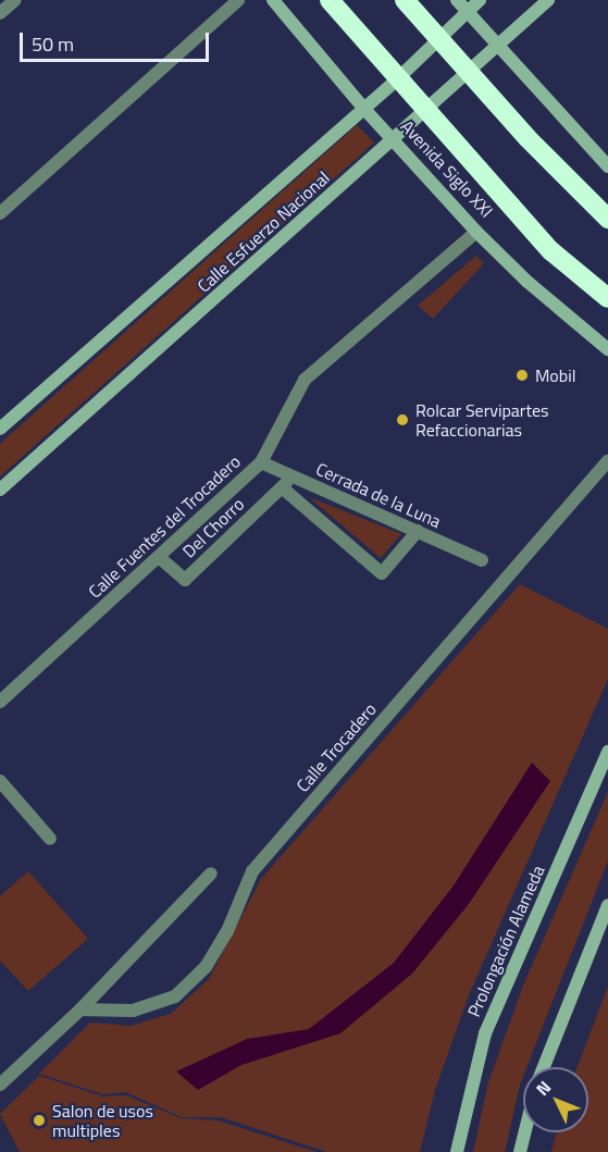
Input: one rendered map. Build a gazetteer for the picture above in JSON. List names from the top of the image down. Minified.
{"streets":{"highway":["Avenida Siglo XXI"],"street":["Calle Esfuerzo Nacional","Cerrada de la Luna","Calle Fuentes del Trocadero","Del Chorro","Calle Trocadero","Prolongación Alameda"]},"crossings":[["Avenida Siglo XXI","Calle Esfuerzo Nacional"],["Avenida Siglo XXI","Calle Fuentes del Trocadero"],["Cerrada de la Luna","Calle Fuentes del Trocadero"],["Cerrada de la Luna","Del Chorro"],["Calle Fuentes del Trocadero","Del Chorro"]],"places":["Mobil","Rolcar Servipartes Refaccionarias","Salon de usos multiples"],"scale_bar":"50 m","north":"top left"}
